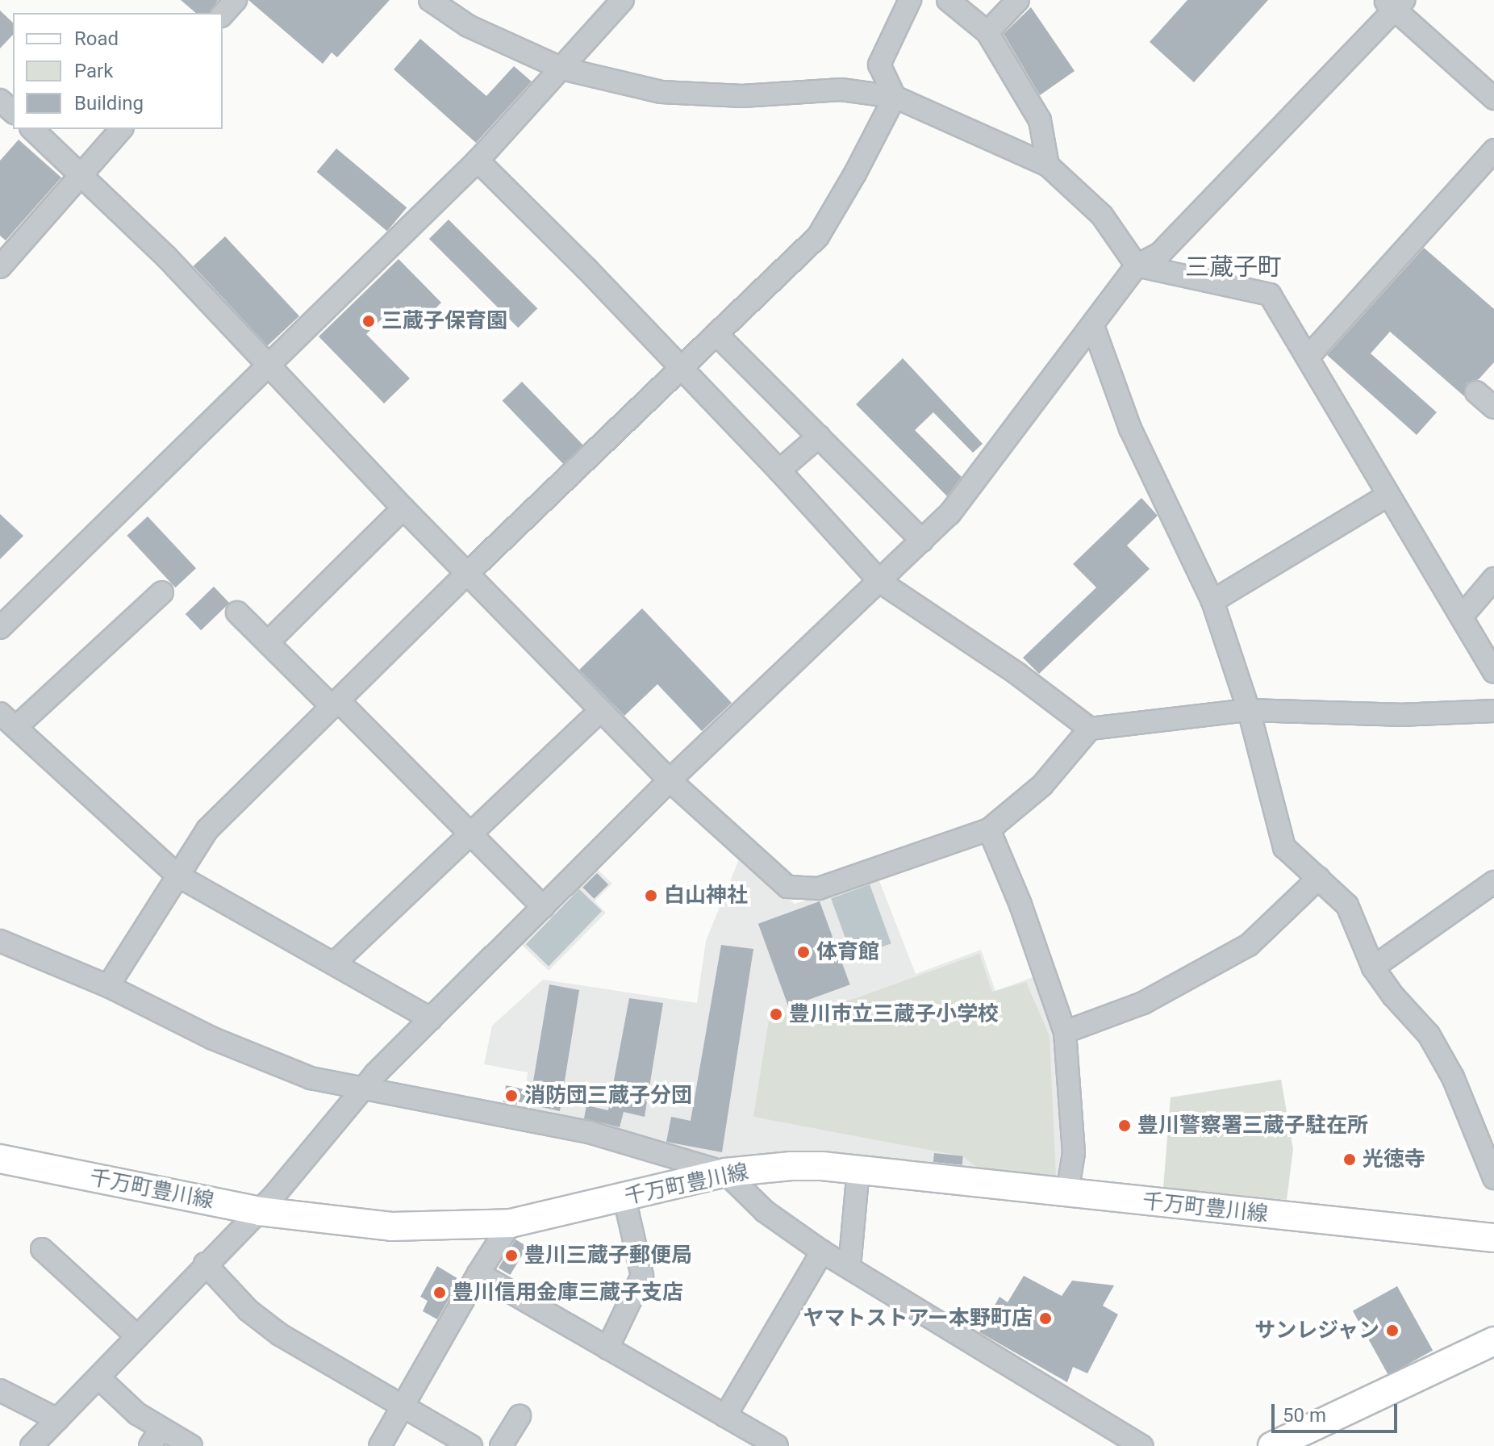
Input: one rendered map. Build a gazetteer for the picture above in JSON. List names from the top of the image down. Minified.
{"streets":{"main road":["千万町豊川線"]},"districts":["三蔵子町"],"places":["三蔵子保育園","白山神社","体育館","豊川市立三蔵子小学校","消防団三蔵子分団","豊川警察署三蔵子駐在所","光徳寺","豊川三蔵子郵便局","豊川信用金庫三蔵子支店","ヤマトストアー本野町店","サンレジャン"],"legend":["Road","Park","Building"],"scale_bar":"50 m"}
